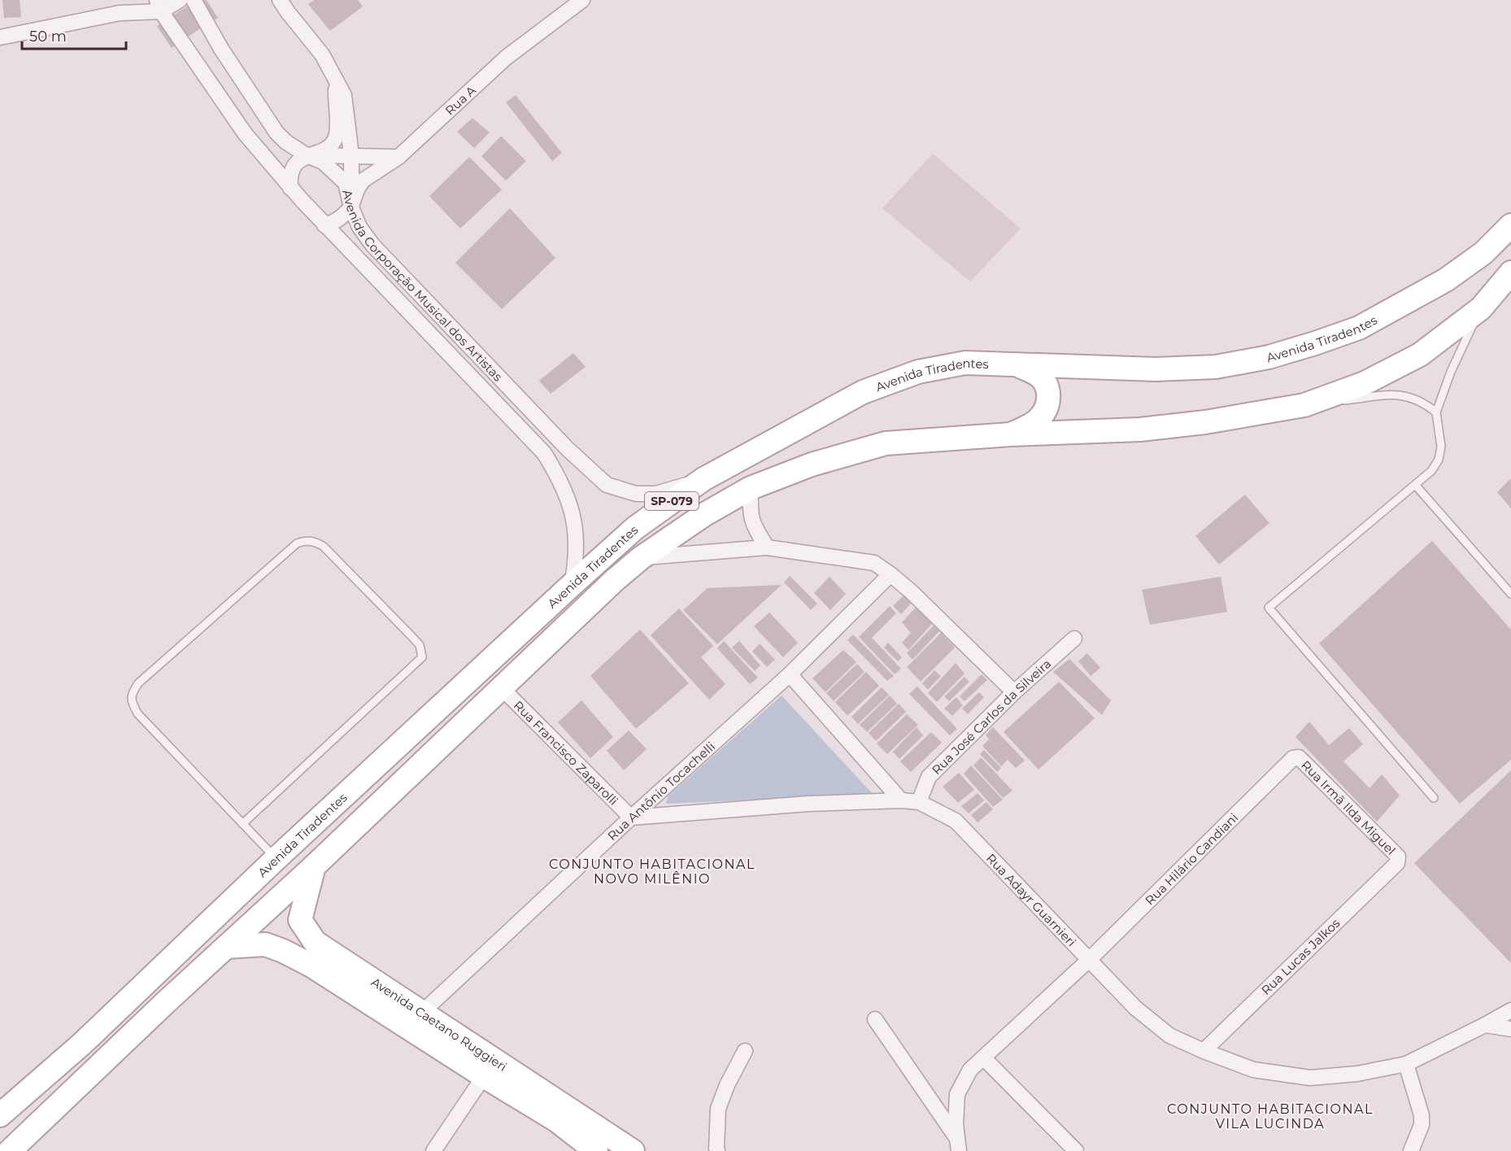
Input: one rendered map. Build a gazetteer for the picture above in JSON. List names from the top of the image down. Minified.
{"streets":{"main road":["Avenida Tiradentes","SP-079","Avenida Caetano Ruggieri"],"street":["Rua A","Avenida Corporação Musical dos Artistas","Rua José Carlos da Silveira","Rua Francisco Zaparolli","Rua Antônio Tocachelli","Rua Irmã Ilda Miguel","Rua Hilário Candiani","Rua Adayr Guarnieri","Rua Lucas Jalkos"]},"crossings":[["Rua A","Avenida Corporação Musical dos Artistas"],["Avenida Corporação Musical dos Artistas","Avenida Tiradentes"],["Avenida Tiradentes","Rua Francisco Zaparolli"],["Avenida Tiradentes","Avenida Caetano Ruggieri"],["Rua José Carlos da Silveira","Rua Adayr Guarnieri"],["Rua Francisco Zaparolli","Rua Antônio Tocachelli"],["Rua Francisco Zaparolli","Rua Adayr Guarnieri"],["Rua Antônio Tocachelli","Rua Adayr Guarnieri"],["Rua Antônio Tocachelli","Avenida Caetano Ruggieri"],["Rua Irmã Ilda Miguel","Rua Hilário Candiani"],["Rua Irmã Ilda Miguel","Rua Lucas Jalkos"],["Rua Hilário Candiani","Rua Adayr Guarnieri"],["Rua Adayr Guarnieri","Rua Lucas Jalkos"]],"districts":["CONJUNTO HABITACIONAL NOVO MILÊNIO","CONJUNTO HABITACIONAL VILA LUCINDA"],"scale_bar":"50 m"}
